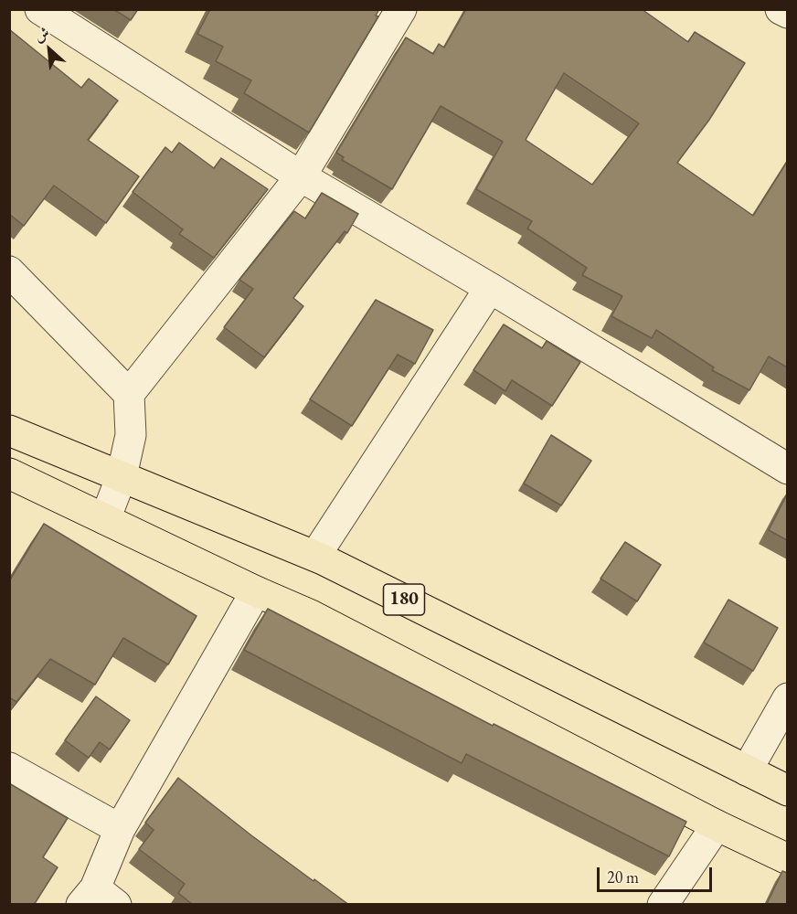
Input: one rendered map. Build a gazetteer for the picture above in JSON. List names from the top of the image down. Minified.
{"streets":{"highway":["180"]},"scale_bar":"20 m","north":"top left"}
